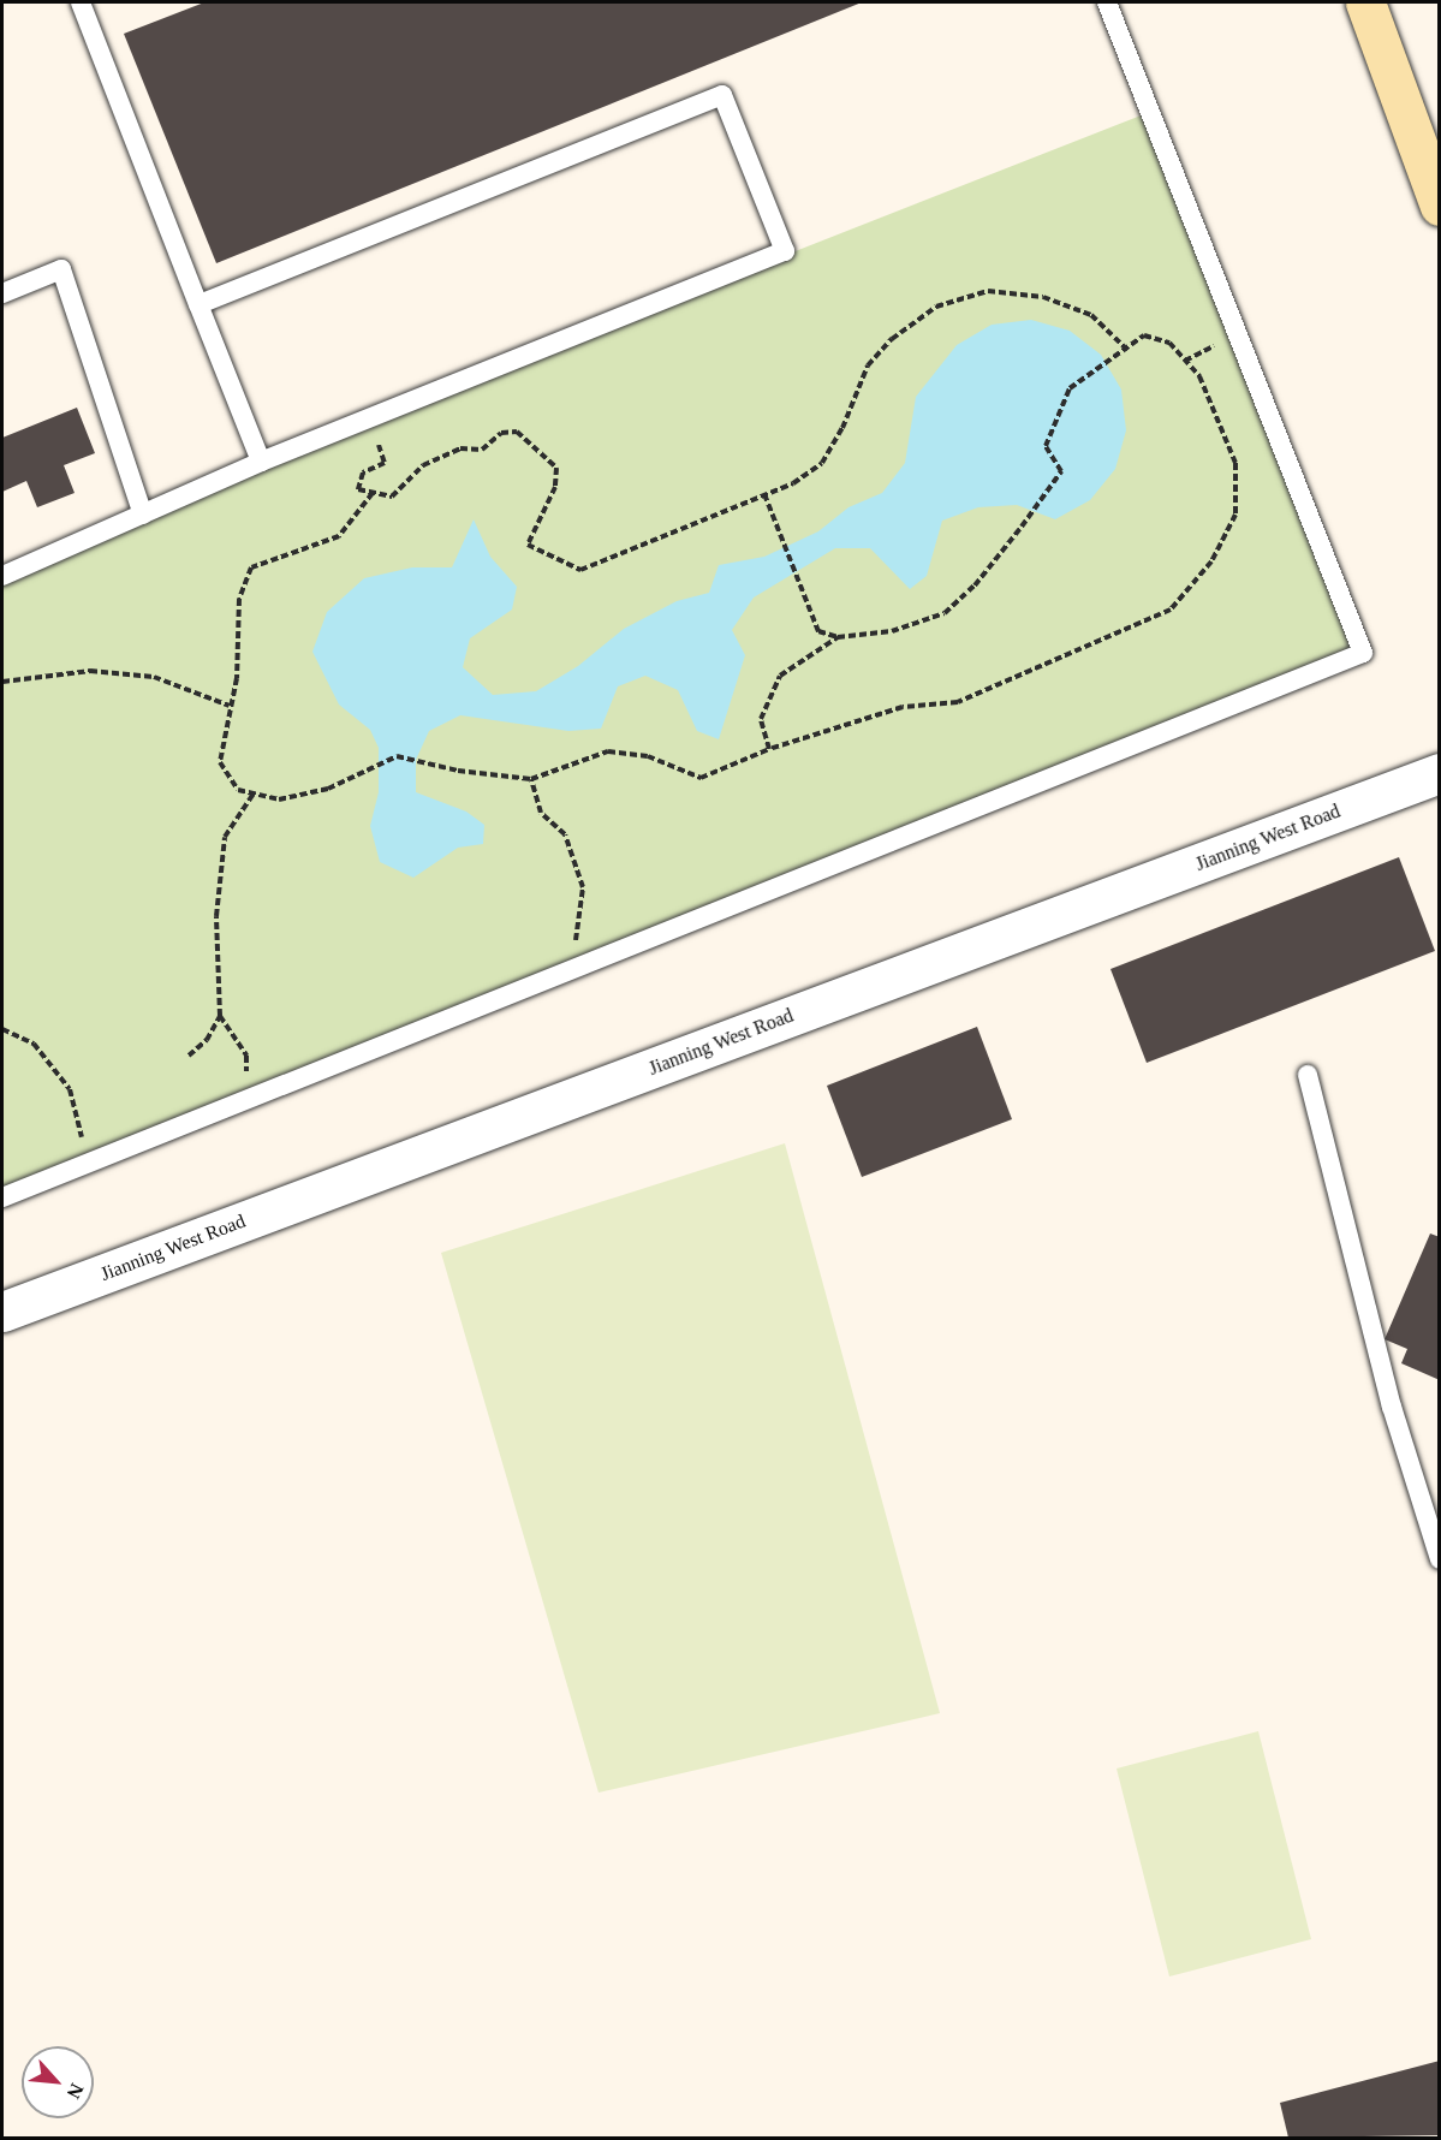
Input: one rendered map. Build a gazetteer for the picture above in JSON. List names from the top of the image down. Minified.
{"streets":{"street":["Jianning West Road"]},"north":"bottom right"}
